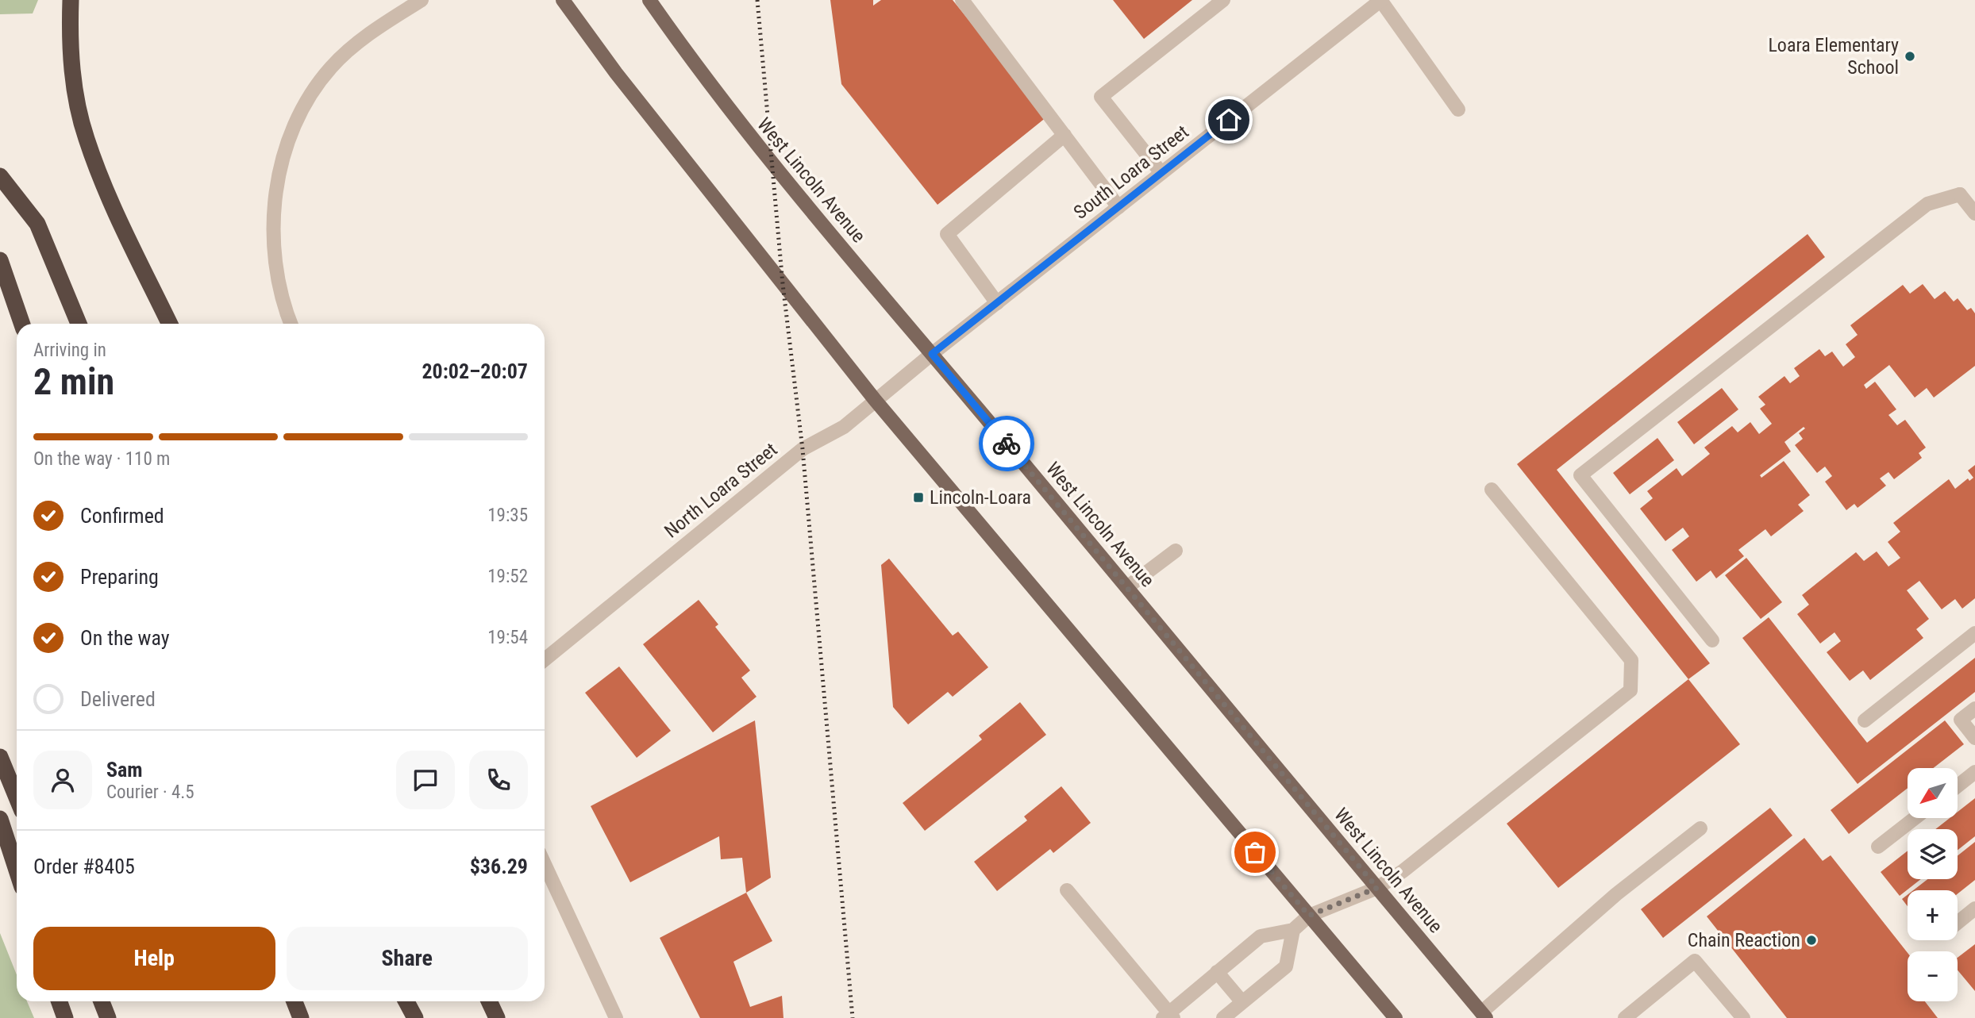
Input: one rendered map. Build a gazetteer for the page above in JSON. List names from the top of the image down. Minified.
{"streets":{"main road":["West Lincoln Avenue"],"street":["South Loara Street","North Loara Street"]},"crossings":[["South Loara Street","West Lincoln Avenue"],["South Loara Street","North Loara Street"],["West Lincoln Avenue","North Loara Street"]],"places":{"other":["Loara Elementary School","Chain Reaction"],"transit":["Lincoln-Loara"]},"north":"bottom left","page":{"heading":["2 min","Arriving in","20:02–20:07"],"panel":["Sam","Courier · 4.5","Order #8405","$36.29"],"bar":"On the way · 110 m","list":[["Confirmed","19:35"],["Preparing","19:52"],["On the way","19:54"],"Delivered"],"map_buttons":["+","−"],"buttons":["Help","Share"]}}
